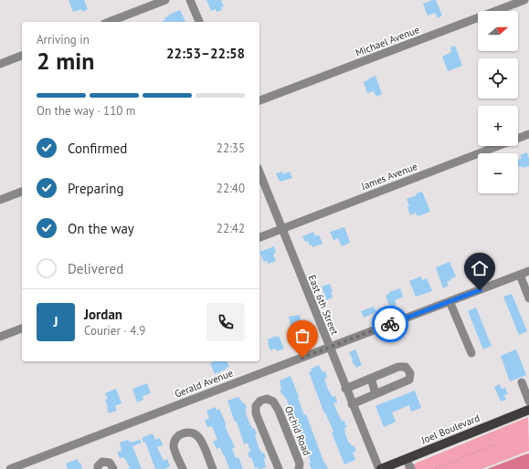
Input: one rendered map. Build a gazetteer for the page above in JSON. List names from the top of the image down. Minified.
{"streets":{"main road":["Joel Boulevard"],"street":["Michael Avenue","James Avenue","East 6th Street","Gerald Avenue","Orchid Road"]},"crossings":[["James Avenue","East 6th Street"],["East 6th Street","Gerald Avenue"],["East 6th Street","Joel Boulevard"]],"north":"right","page":{"map_buttons":["+","−"],"heading":["2 min","Arriving in","22:53–22:58"],"panel":["Jordan","Courier · 4.9"],"bar":"On the way · 110 m","list":[["Confirmed","22:35"],["Preparing","22:40"],["On the way","22:42"],"Delivered"],"round":"J"}}
